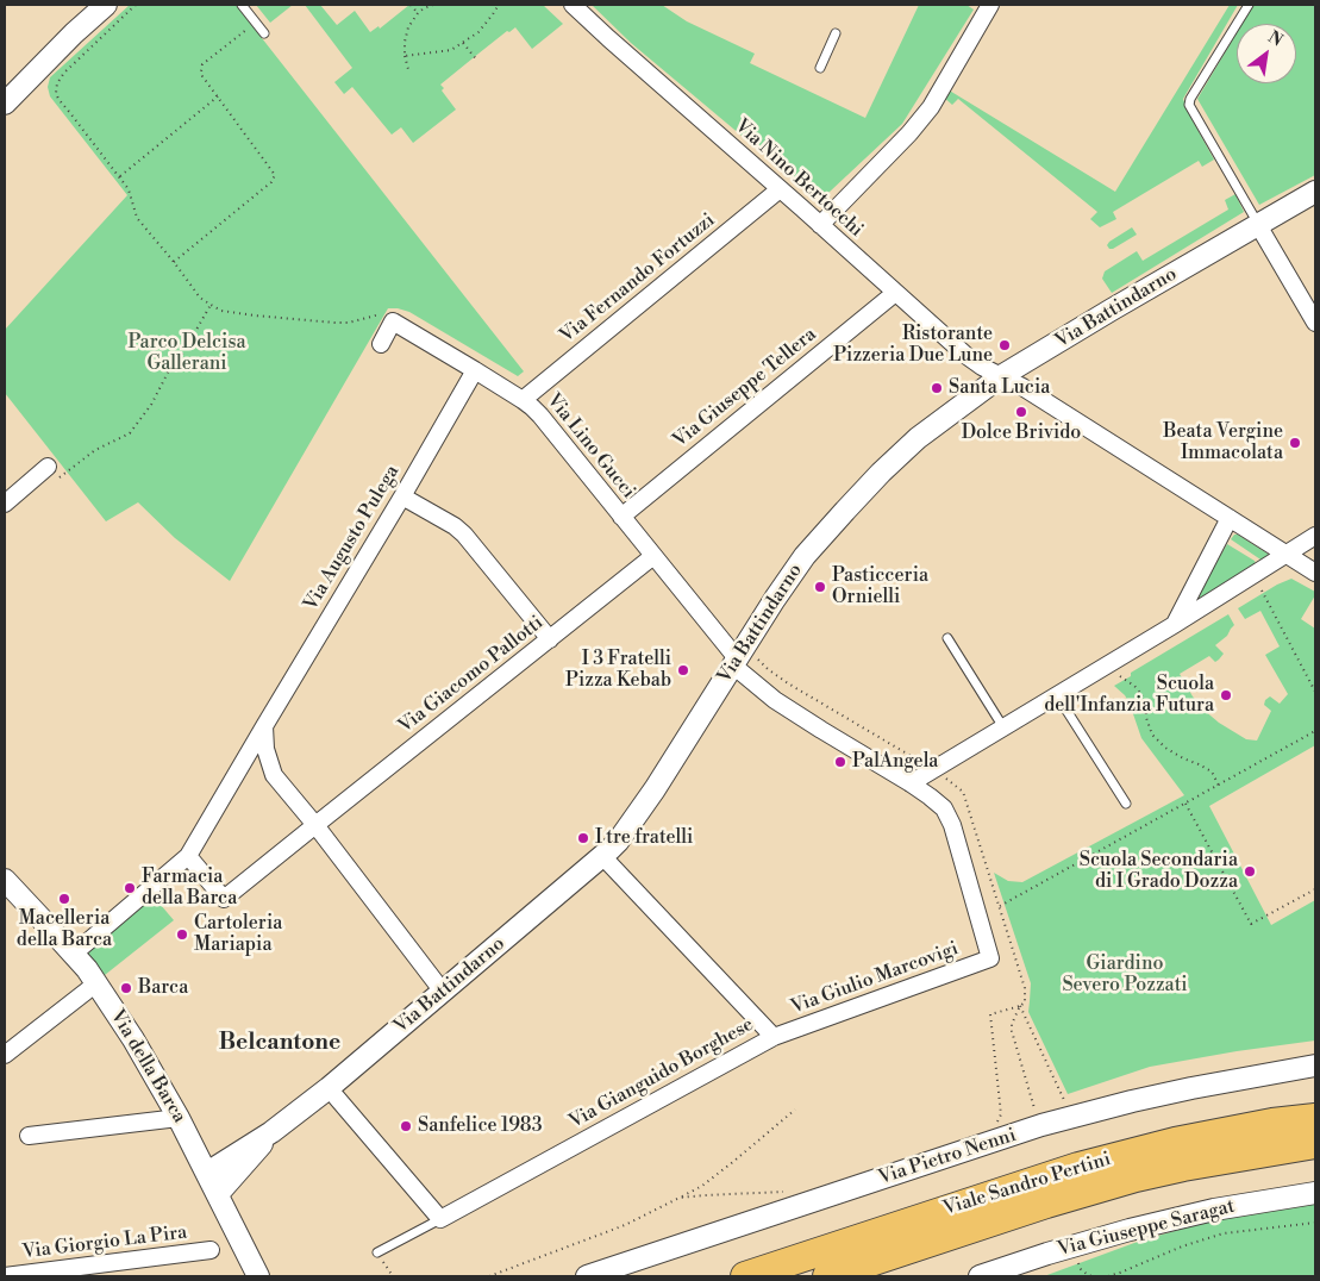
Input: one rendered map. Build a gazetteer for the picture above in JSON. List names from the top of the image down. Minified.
{"streets":{"highway":["Viale Sandro Pertini"],"street":["Via Nino Bertocchi","Via Fernando Fortuzzi","Via Battindarno","Via Giuseppe Tellera","Via Lino Gucci","Via Augusto Pulega","Via Giacomo Pallotti","Via Giulio Marcovigi","Via della Barca","Via Gianguido Borghese","Via Pietro Nenni","Via Giuseppe Saragat","Via Giorgio La Pira"]},"crossings":[["Via Nino Bertocchi","Via Fernando Fortuzzi"],["Via Nino Bertocchi","Via Battindarno"],["Via Nino Bertocchi","Via Giuseppe Tellera"],["Via Fernando Fortuzzi","Via Lino Gucci"],["Via Battindarno","Via Lino Gucci"],["Via Battindarno","Via della Barca"],["Via Battindarno","Via Gianguido Borghese"],["Via Giuseppe Tellera","Via Lino Gucci"],["Via Lino Gucci","Via Augusto Pulega"],["Via Lino Gucci","Via Giacomo Pallotti"],["Via Lino Gucci","Via Giulio Marcovigi"],["Via Augusto Pulega","Via Giacomo Pallotti"],["Via Augusto Pulega","Via della Barca"],["Via Giulio Marcovigi","Via Gianguido Borghese"]],"districts":["Belcantone"],"parks":["Parco Delcisa Gallerani","Giardino Severo Pozzati"],"places":["Ristorante Pizzeria Due Lune","Santa Lucia","Dolce Brivido","Beata Vergine Immacolata","Pasticceria Ornielli","I 3 Fratelli Pizza Kebab","Scuola dell'Infanzia Futura","PalAngela","I tre fratelli","Scuola Secondaria di I Grado Dozza","Farmacia della Barca","Macelleria della Barca","Cartoleria Mariapia","Barca","Sanfelice 1983"],"north":"top right"}
